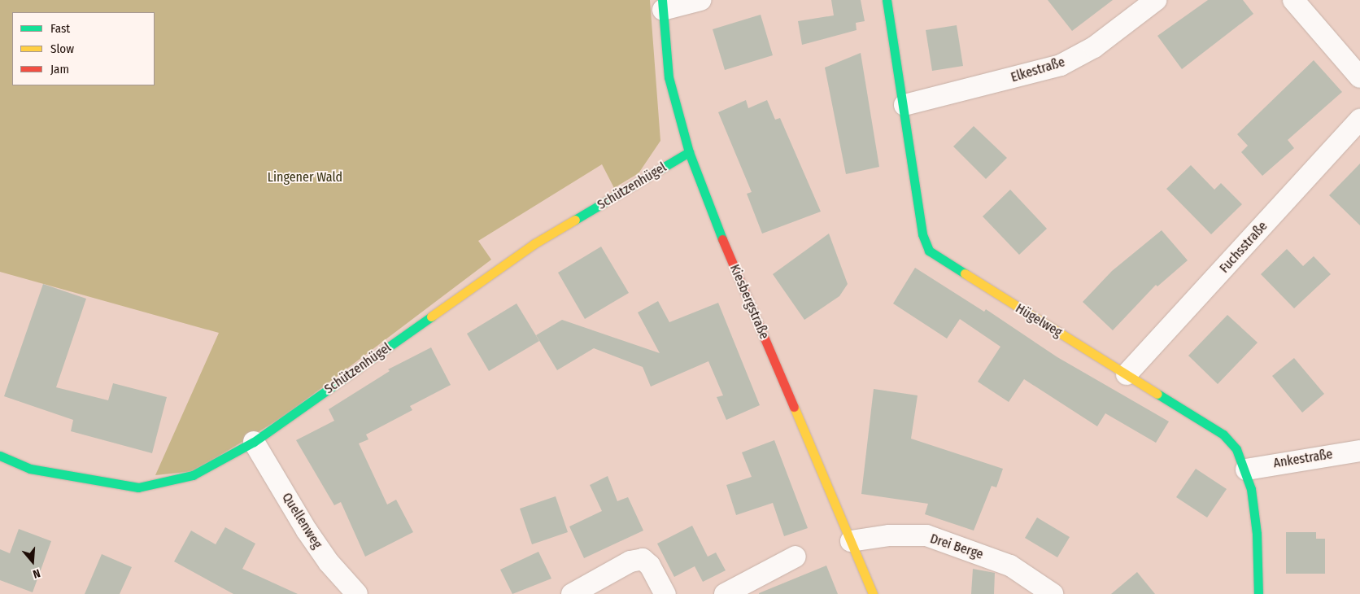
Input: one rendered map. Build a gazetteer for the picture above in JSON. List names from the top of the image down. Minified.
{"streets":{"street":["Elkestraße","Schützenhügel","Fuchsstraße","Kiesbergstraße","Hügelweg","Ankestraße","Quellenweg","Drei Berge"]},"crossings":[["Elkestraße","Hügelweg"],["Schützenhügel","Kiesbergstraße"],["Schützenhügel","Quellenweg"],["Fuchsstraße","Hügelweg"],["Kiesbergstraße","Drei Berge"],["Hügelweg","Ankestraße"]],"parks":["Lingener Wald"],"legend":["Fast","Slow","Jam"],"north":"bottom"}
